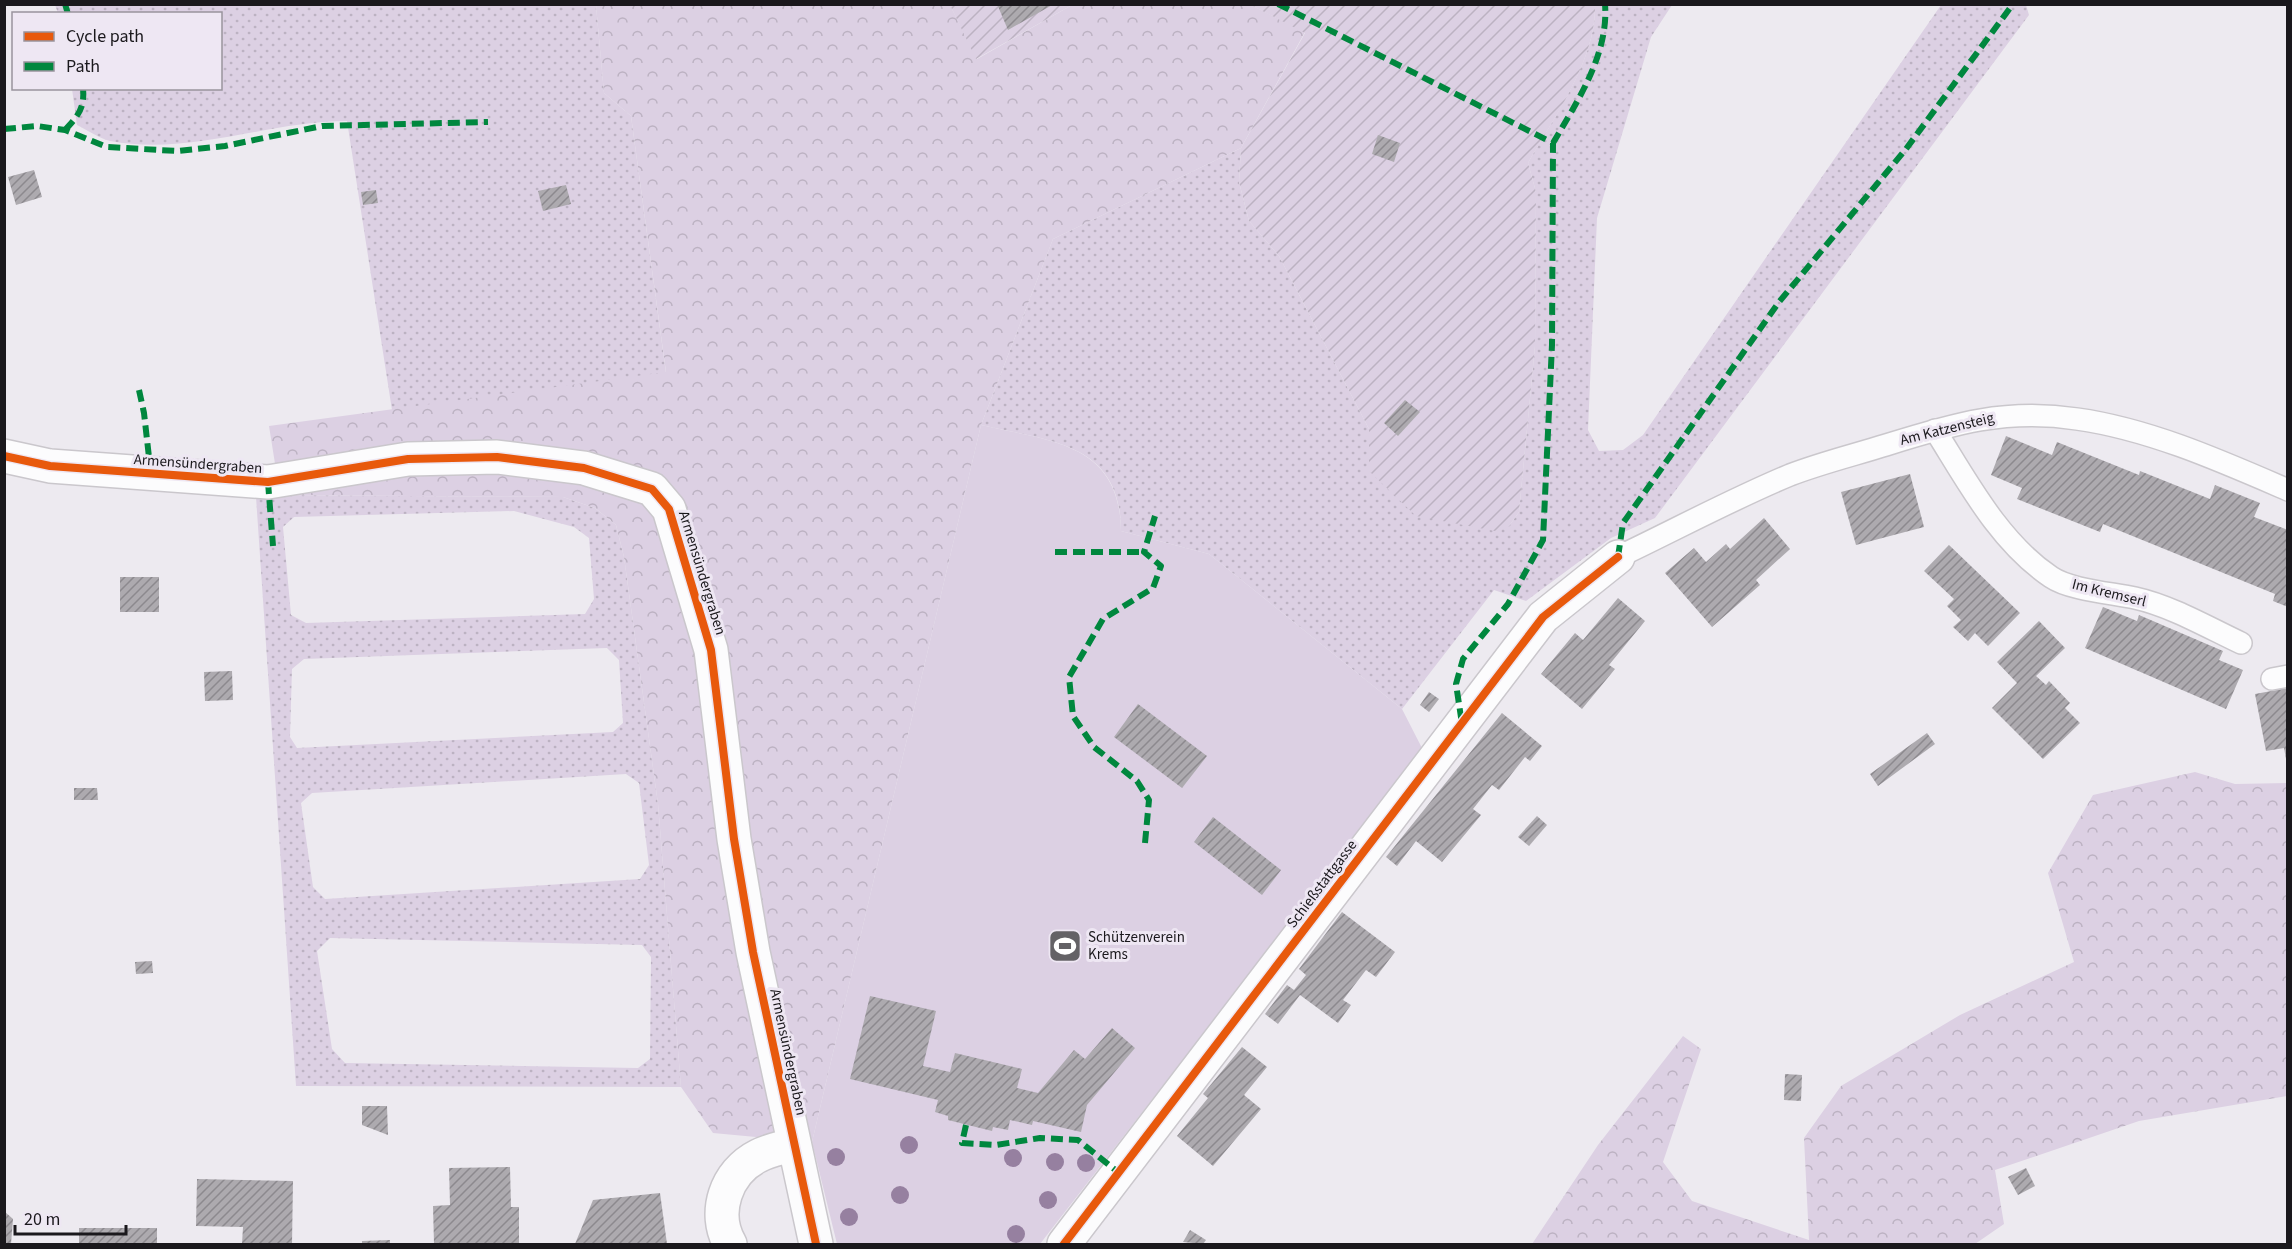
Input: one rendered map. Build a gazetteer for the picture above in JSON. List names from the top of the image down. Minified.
{"streets":{"street":["Armensündergraben","Schießstattgasse"],"lane":["Am Katzensteig","Im Kremserl"]},"crossings":[["Am Katzensteig","Im Kremserl"],["Am Katzensteig","Schießstattgasse"]],"places":{"sports":["Schützenverein Krems"]},"legend":["Cycle path","Path"],"scale_bar":"20 m"}
